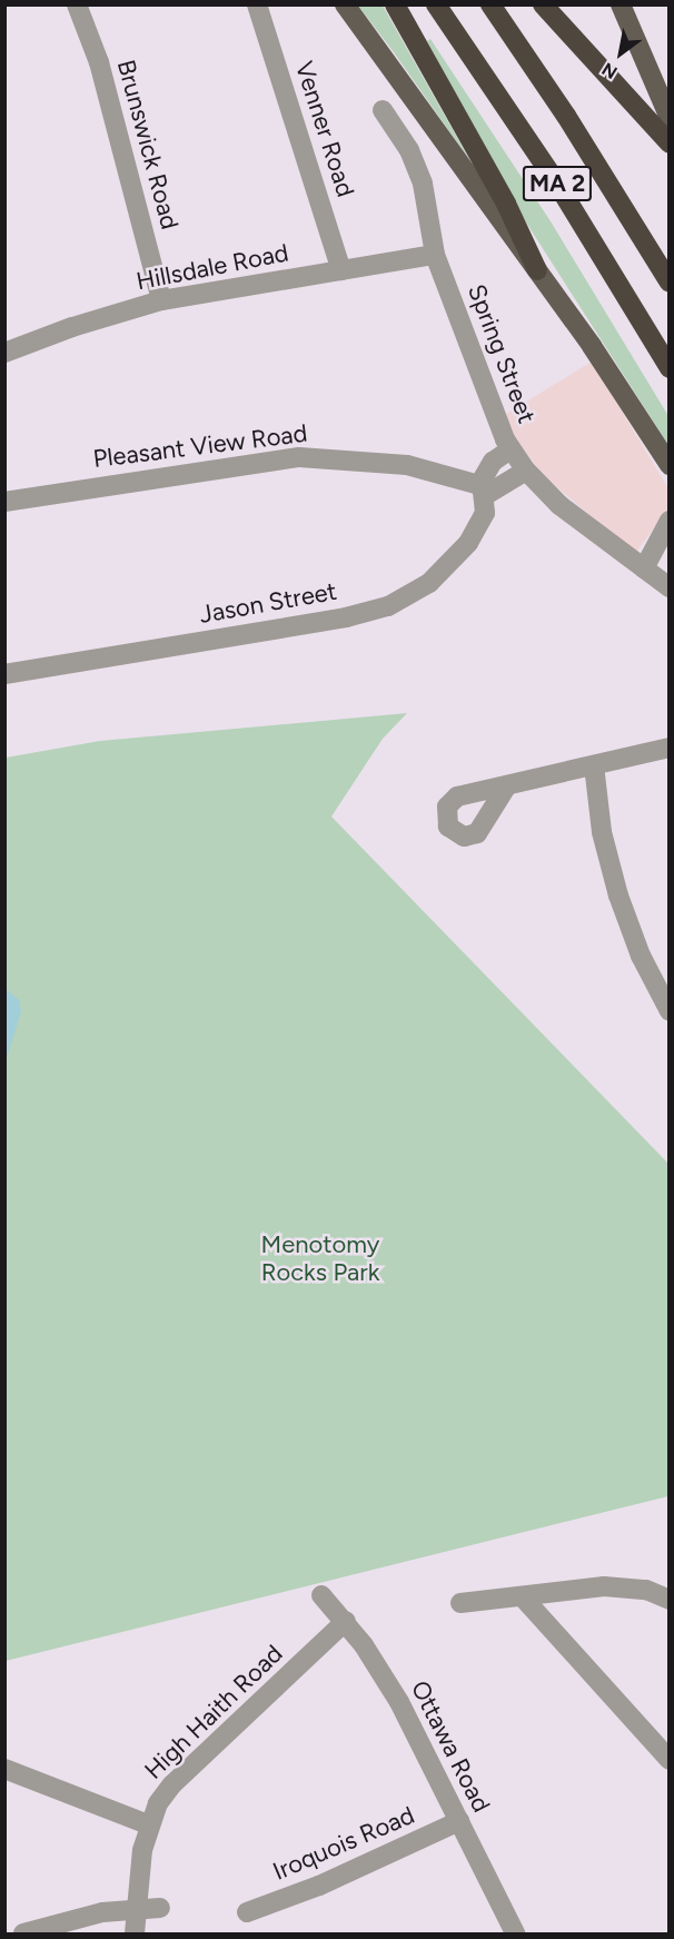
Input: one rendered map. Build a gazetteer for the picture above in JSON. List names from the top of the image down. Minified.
{"streets":{"highway":["MA 2"],"street":["Venner Road","Brunswick Road","Hillsdale Road","Spring Street","Pleasant View Road","Jason Street","High Haith Road","Ottawa Road","Iroquois Road"]},"crossings":[["Venner Road","Hillsdale Road"],["Brunswick Road","Hillsdale Road"],["Hillsdale Road","Spring Street"],["Spring Street","Jason Street"],["Pleasant View Road","Jason Street"],["High Haith Road","Ottawa Road"],["Ottawa Road","Iroquois Road"]],"parks":["Menotomy Rocks Park"],"north":"bottom left"}
